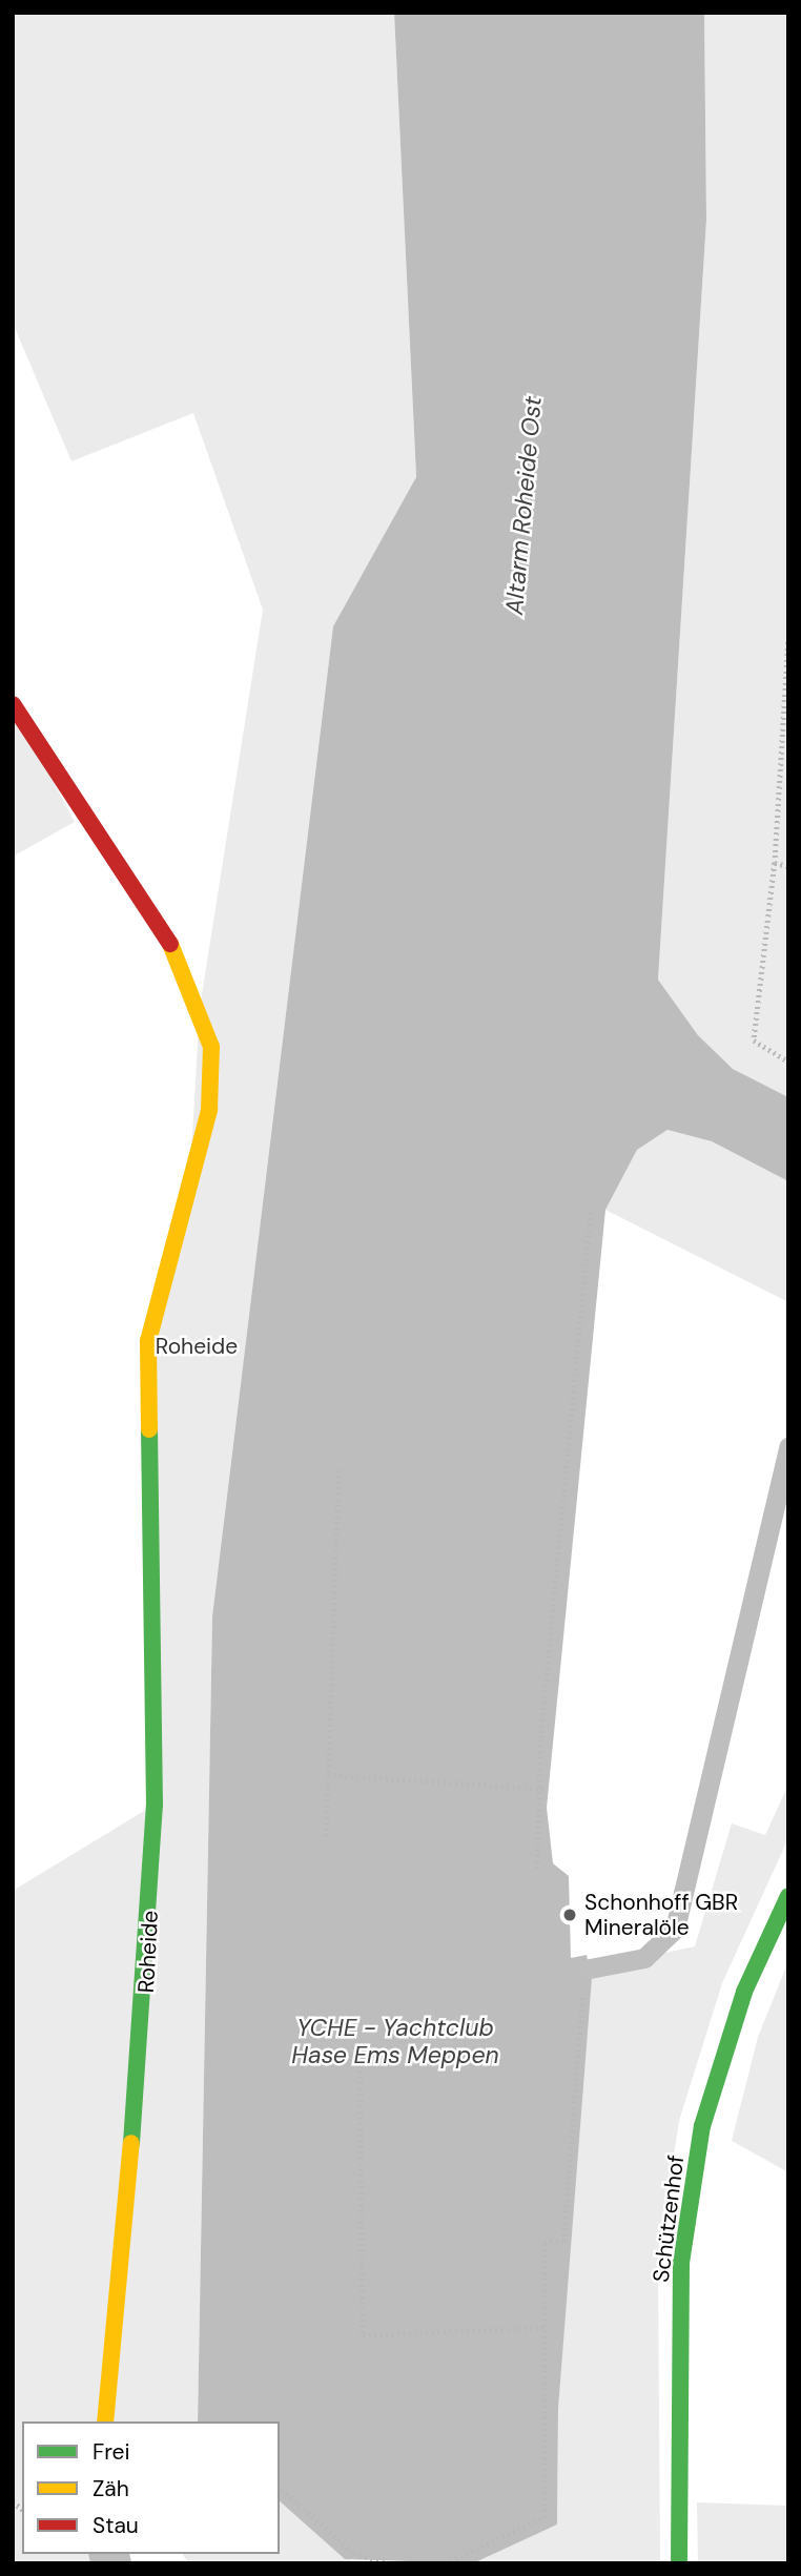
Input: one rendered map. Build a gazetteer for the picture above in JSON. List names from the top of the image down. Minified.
{"streets":{"street":["Roheide","Schützenhof"]},"water":["Altarm Roheide Ost","YCHE - Yachtclub Hase Ems Meppen"],"parks":["Roheide"],"places":["Schonhoff GBR Mineralöle"],"legend":["Frei","Zäh","Stau"]}
